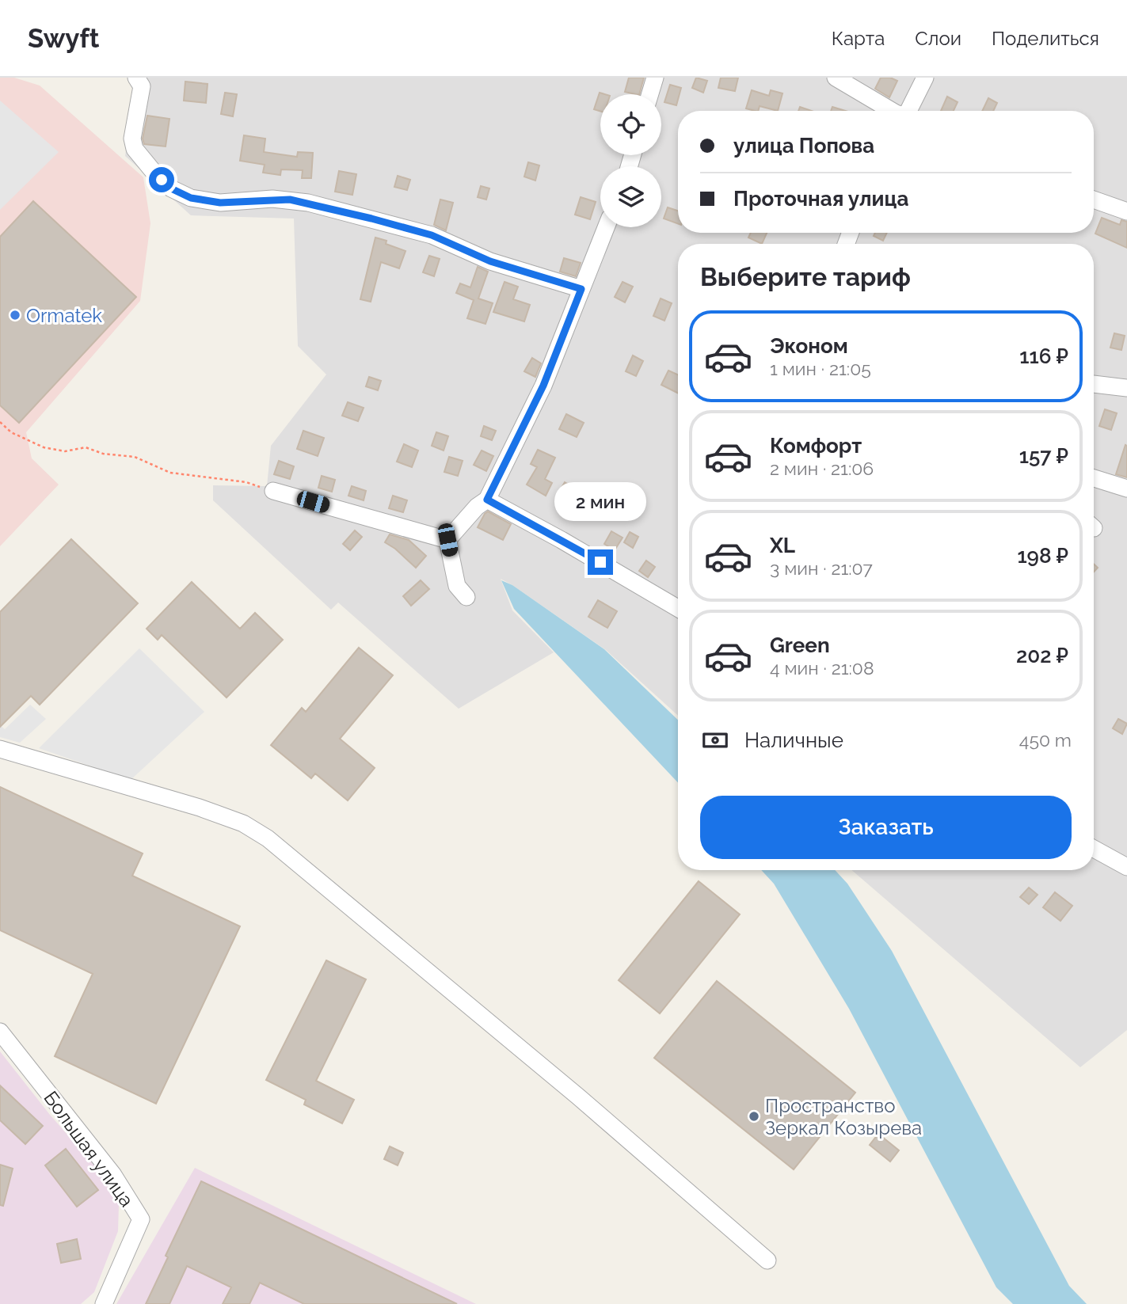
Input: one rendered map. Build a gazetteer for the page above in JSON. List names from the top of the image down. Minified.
{"streets":{"street":["Большая улица"]},"places":["Ormatek","Пространство Зеркал Козырева"],"page":{"header":"Swyft","nav":["Карта","Слои","Поделиться"],"banner":["улица Попова","Проточная улица"],"heading":"Выберите тариф","list":[{"name":"Эконом","note":"1 мин · 21:05","value":"116 ₽"},{"name":"Комфорт","note":"2 мин · 21:06","value":"157 ₽"},{"name":"XL","note":"3 мин · 21:07","value":"198 ₽"},{"name":"Green","note":"4 мин · 21:08","value":"202 ₽"}],"bubble":"2 мин","pay":["Наличные","450 m"],"buttons":"Заказать"}}
